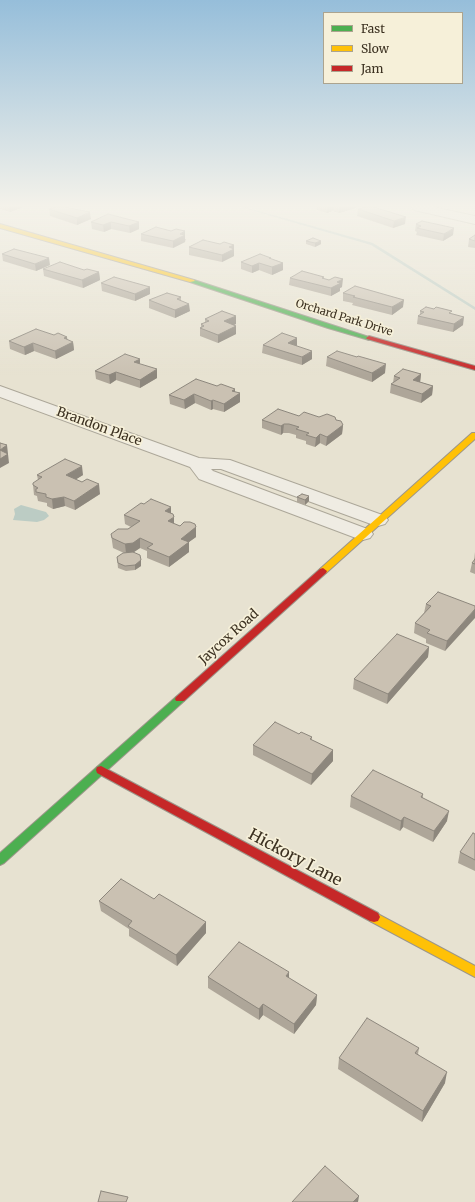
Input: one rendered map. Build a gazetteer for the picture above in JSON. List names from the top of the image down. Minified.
{"streets":{"street":["Orchard Park Drive","Brandon Place","Jaycox Road","Hickory Lane"]},"crossings":[["Brandon Place","Jaycox Road"],["Jaycox Road","Hickory Lane"]],"legend":["Fast","Slow","Jam"]}
